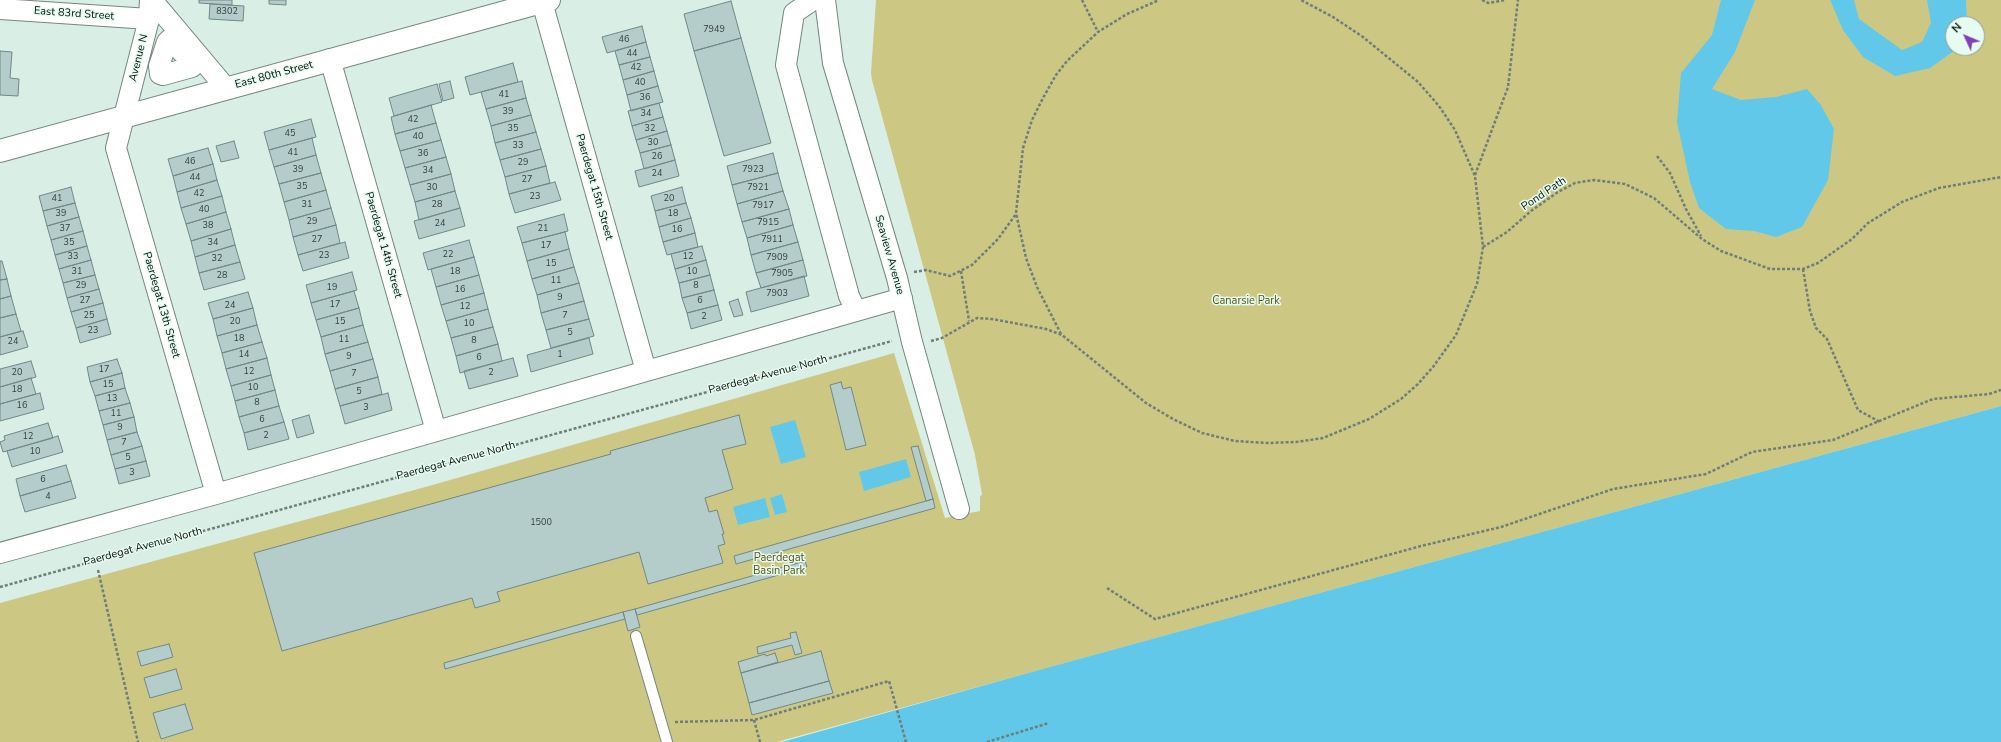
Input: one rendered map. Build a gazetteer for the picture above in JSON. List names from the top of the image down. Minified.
{"streets":{"street":["East 83rd Street","Avenue N","East 80th Street","Paerdegat 15th Street","Paerdegat 14th Street","Seaview Avenue","Paerdegat 13th Street"],"path":["Pond Path","Paerdegat Avenue North"]},"crossings":[["East 83rd Street","Avenue N"],["Avenue N","East 80th Street"],["Avenue N","Paerdegat 13th Street"],["East 80th Street","Paerdegat 15th Street"],["East 80th Street","Paerdegat 14th Street"],["East 80th Street","Paerdegat 13th Street"],["Seaview Avenue","Paerdegat Avenue North"]],"parks":["Canarsie Park","Paerdegat Basin Park"],"house_numbers":["8302","7949","46","44","42","40","41","36","39","34","42","35","32","45","40","30","33","41","36","26","46","29","39","7923","34","24","44","27","35","30","7921","42","23","41","20","31","28","7917","40","39","18","29","7915","24","38","37","21","16","27","7911","35","34","17","22","23","33","12","7909","32","15","31","18","10","7905","28","11","29","8","19","16","7903","9","27","6","17","24","12","25","7","2","20","15","10","23","5","18","11","8","24","14","1","9","6","17","12","20","2","7","15","10","18","5","13","8","16","3","11","6","9","2","12","7","10","5","3","6","4","1500"],"north":"top left"}
